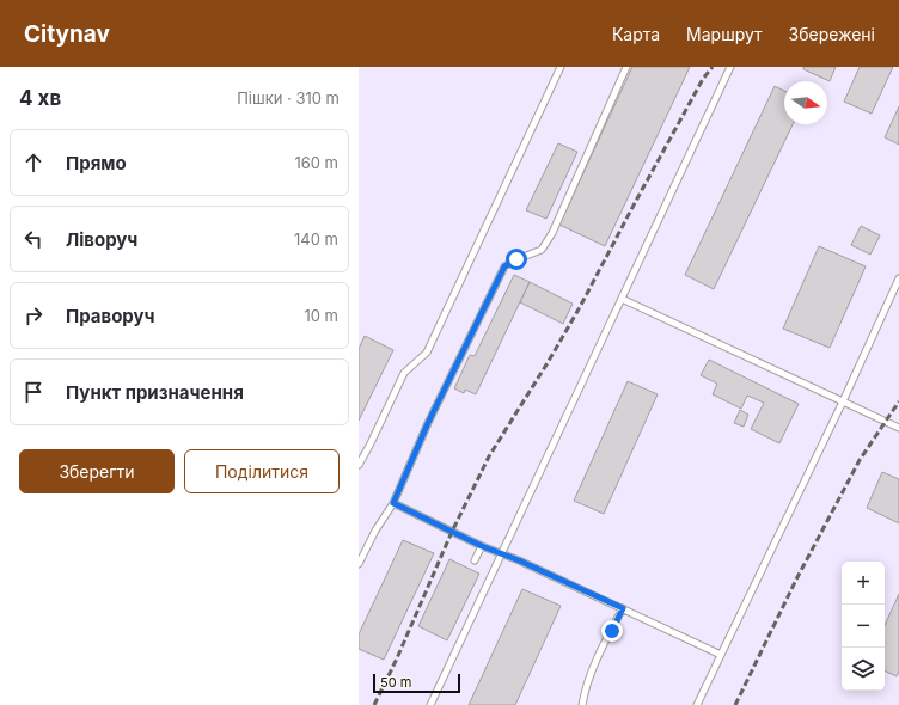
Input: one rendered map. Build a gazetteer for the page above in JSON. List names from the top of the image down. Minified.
{"scale_bar":"50 m","north":"right","page":{"header":"Citynav","nav":["Карта","Маршрут","Збережені"],"heading":["4 хв","Пішки · 310 m"],"list":[["Прямо","160 m"],["Ліворуч","140 m"],["Праворуч","10 m"],"Пункт призначення"],"buttons":["Зберегти","Поділитися"],"map_buttons":["+","−"],"scale":"50 m"}}
